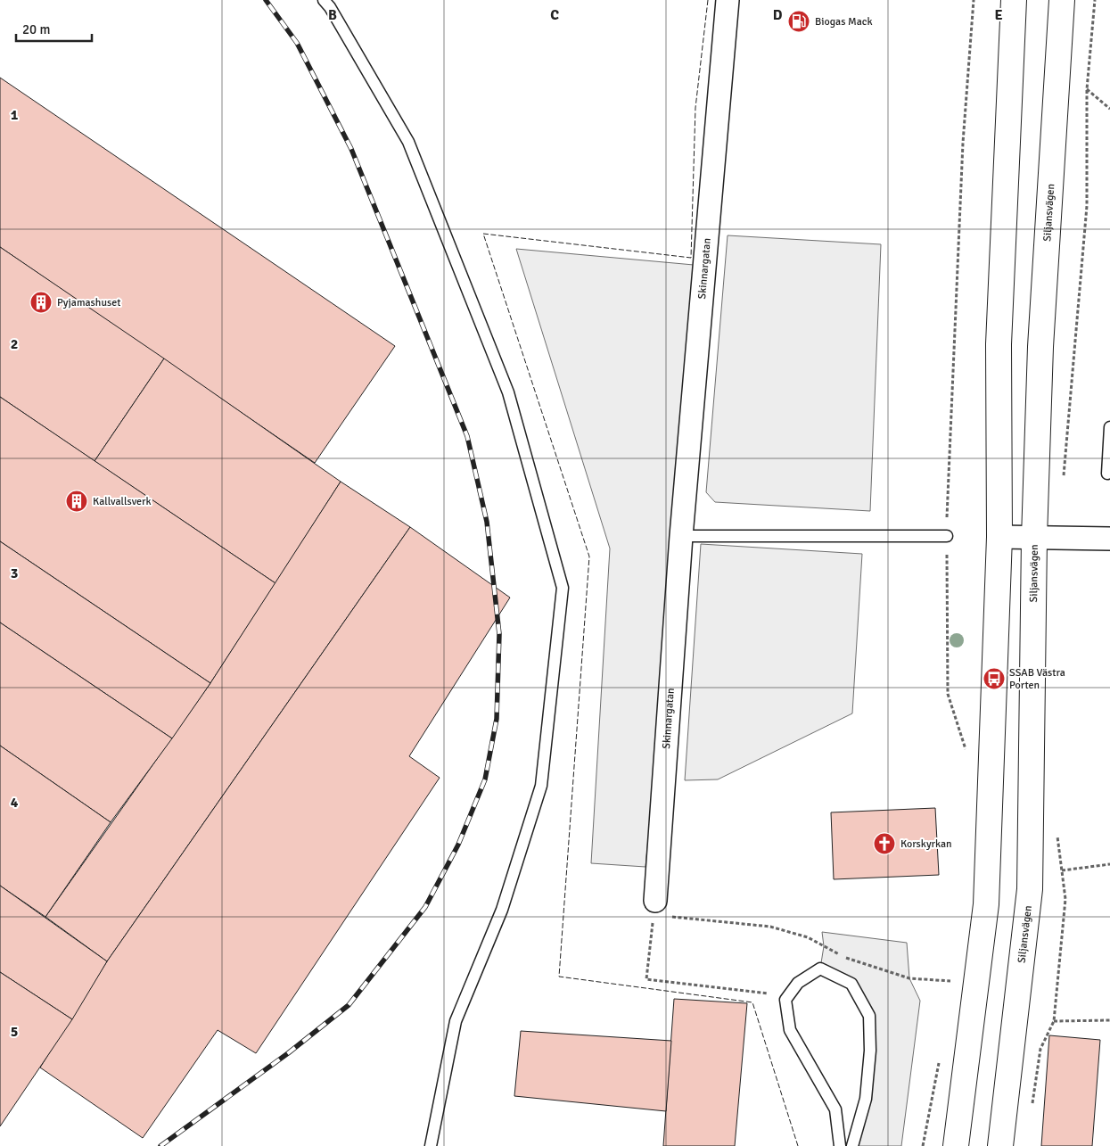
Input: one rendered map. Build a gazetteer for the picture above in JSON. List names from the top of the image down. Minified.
{"streets":{"street":["Siljansvägen","Skinnargatan"]},"places":{"fuel station":["Biogas Mack"],"building":["Pyjamashuset","Kallvallsverk"],"bus stop":["SSAB Västra Porten"],"church":["Korskyrkan"]},"scale_bar":"20 m","grid":{"columns":["B","C","D","E"],"rows":["1","2","3","4","5"]}}
